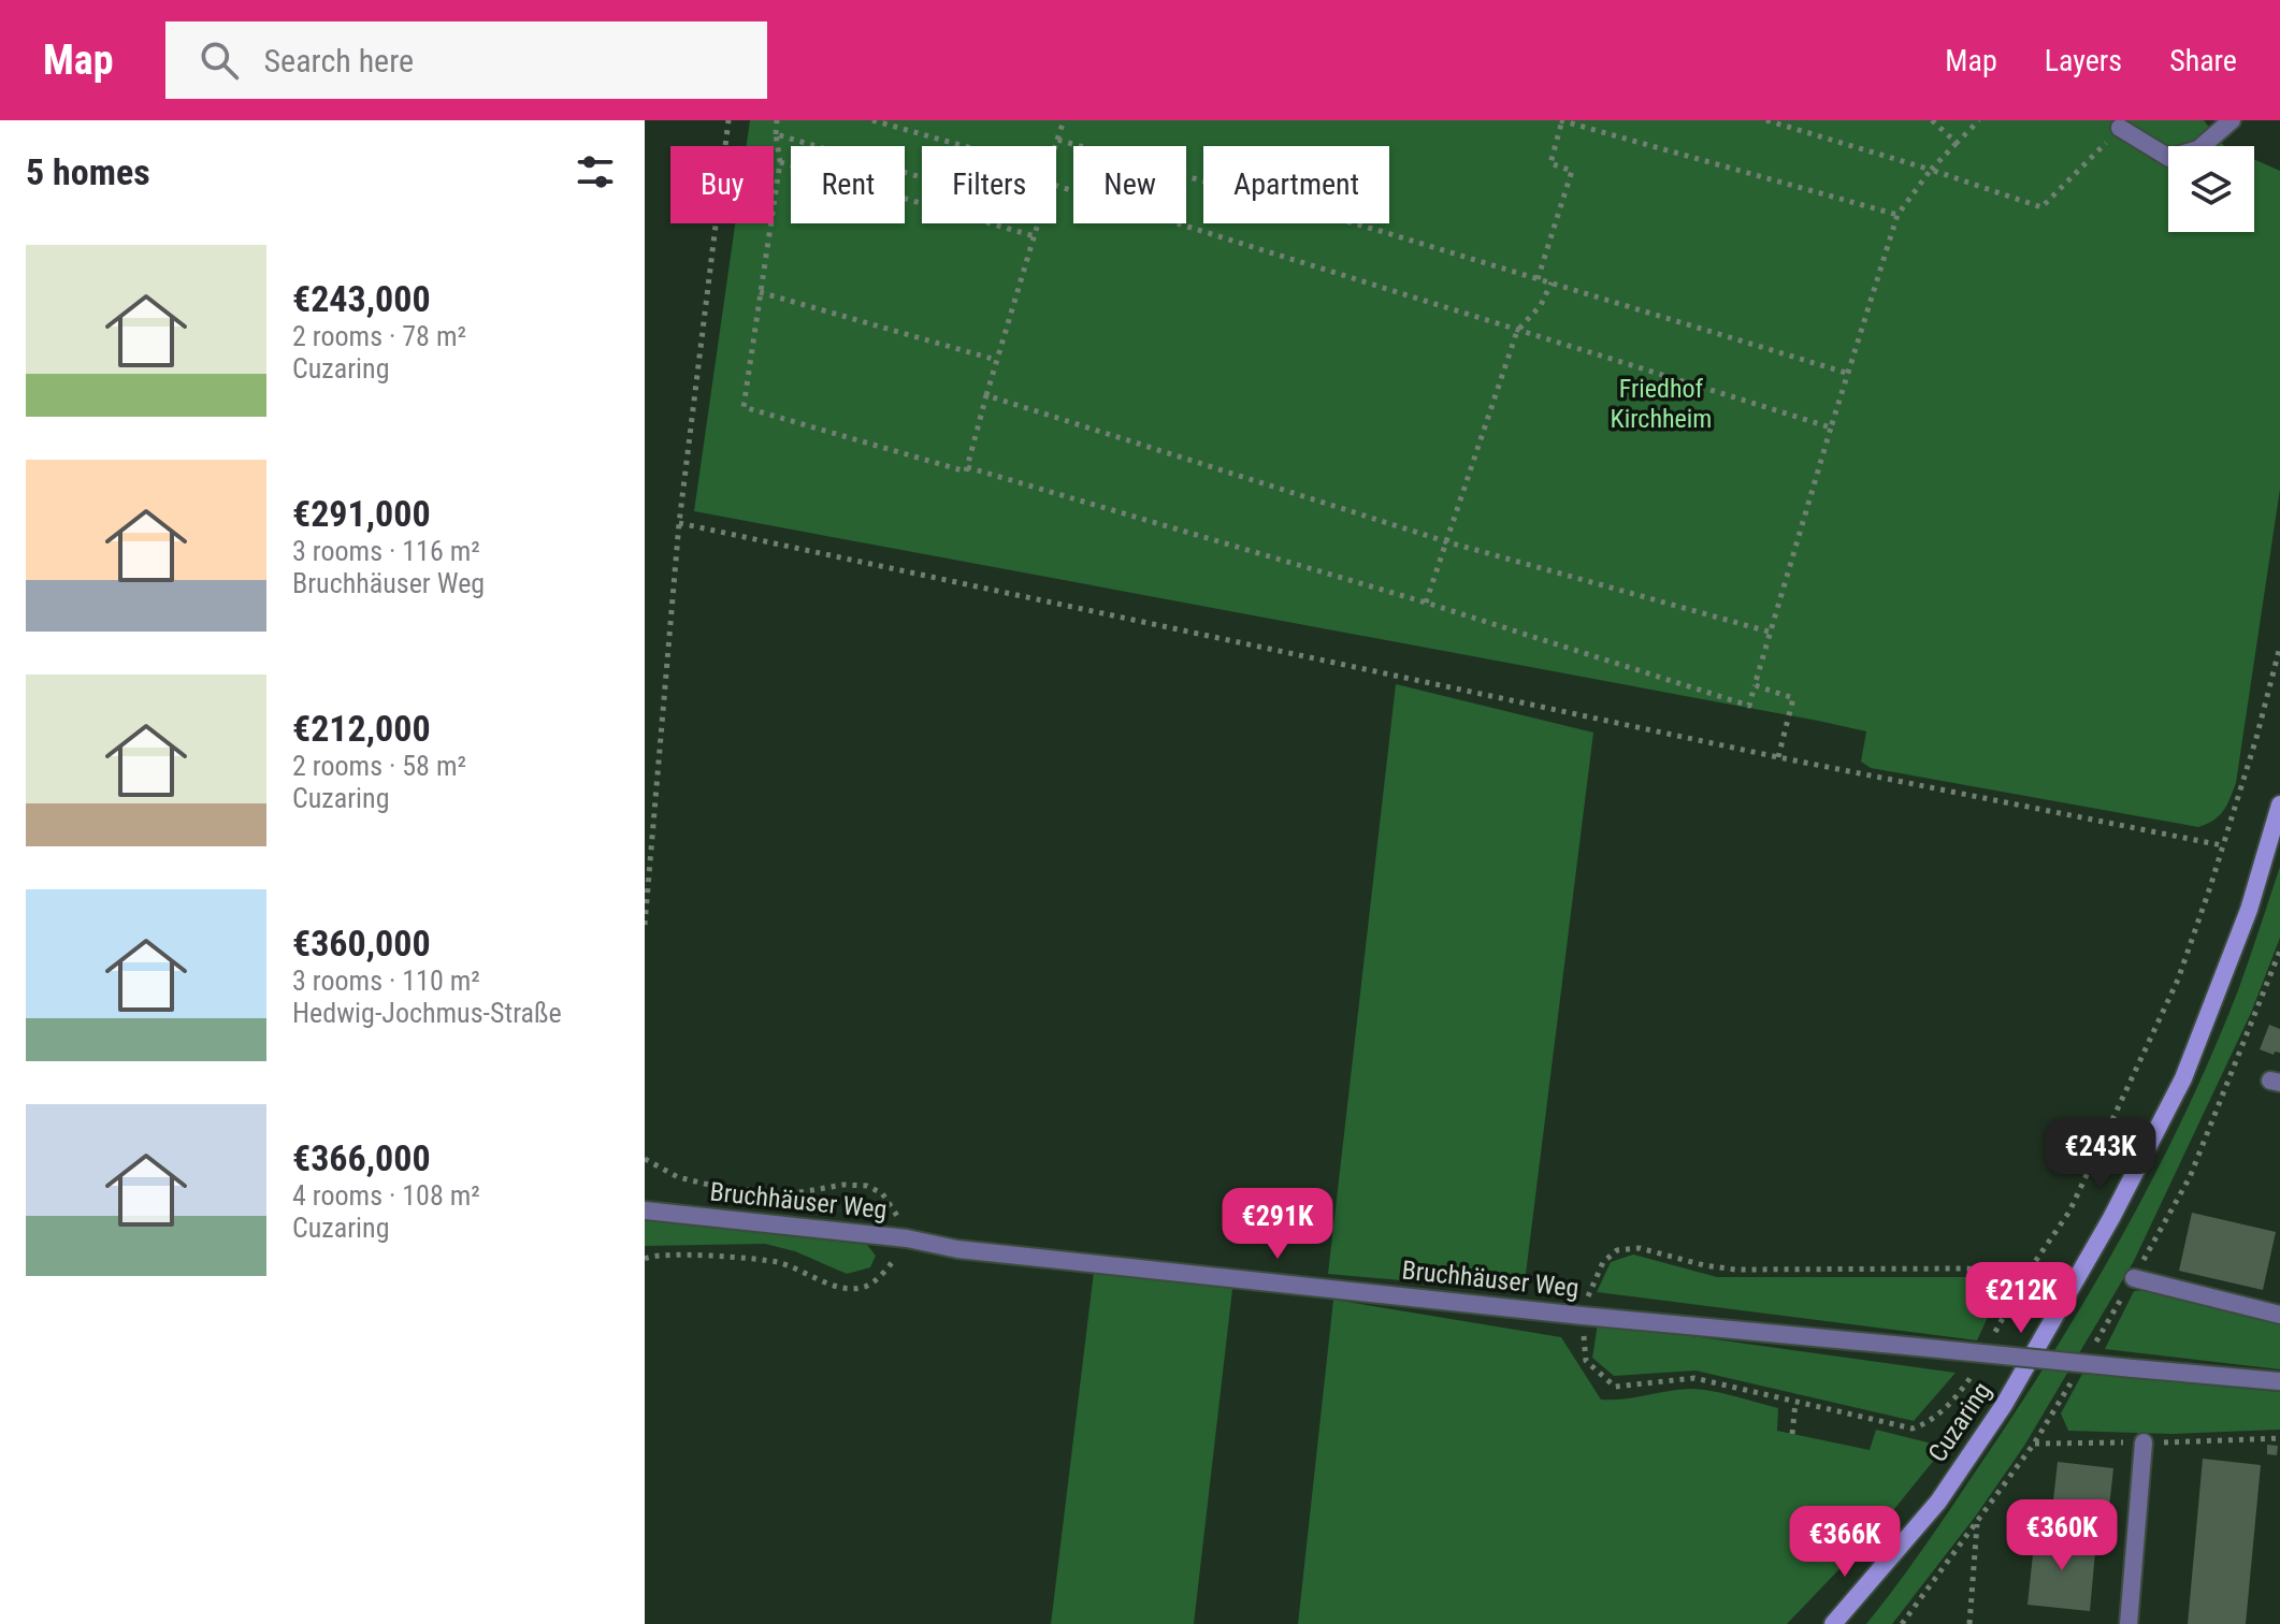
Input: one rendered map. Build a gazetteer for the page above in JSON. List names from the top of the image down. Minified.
{"streets":{"main road":["Cuzaring"],"street":["Bruchhäuser Weg"]},"parks":["Friedhof Kirchheim"],"page":{"header":"Map","search":"Search here","nav":["Map","Layers","Share"],"heading":"5 homes","chip":["Buy","Rent","Filters","New","Apartment"],"list":[{"name":"€243,000","note":"2 rooms · 78 m² · Cuzaring"},{"name":"€291,000","note":"3 rooms · 116 m² · Bruchhäuser Weg"},{"name":"€212,000","note":"2 rooms · 58 m² · Cuzaring"},{"name":"€360,000","note":"3 rooms · 110 m² · Hedwig-Jochmus-Straße"},{"name":"€366,000","note":"4 rooms · 108 m² · Cuzaring"}],"price":["€243K","€291K","€212K","€360K","€366K"]}}
